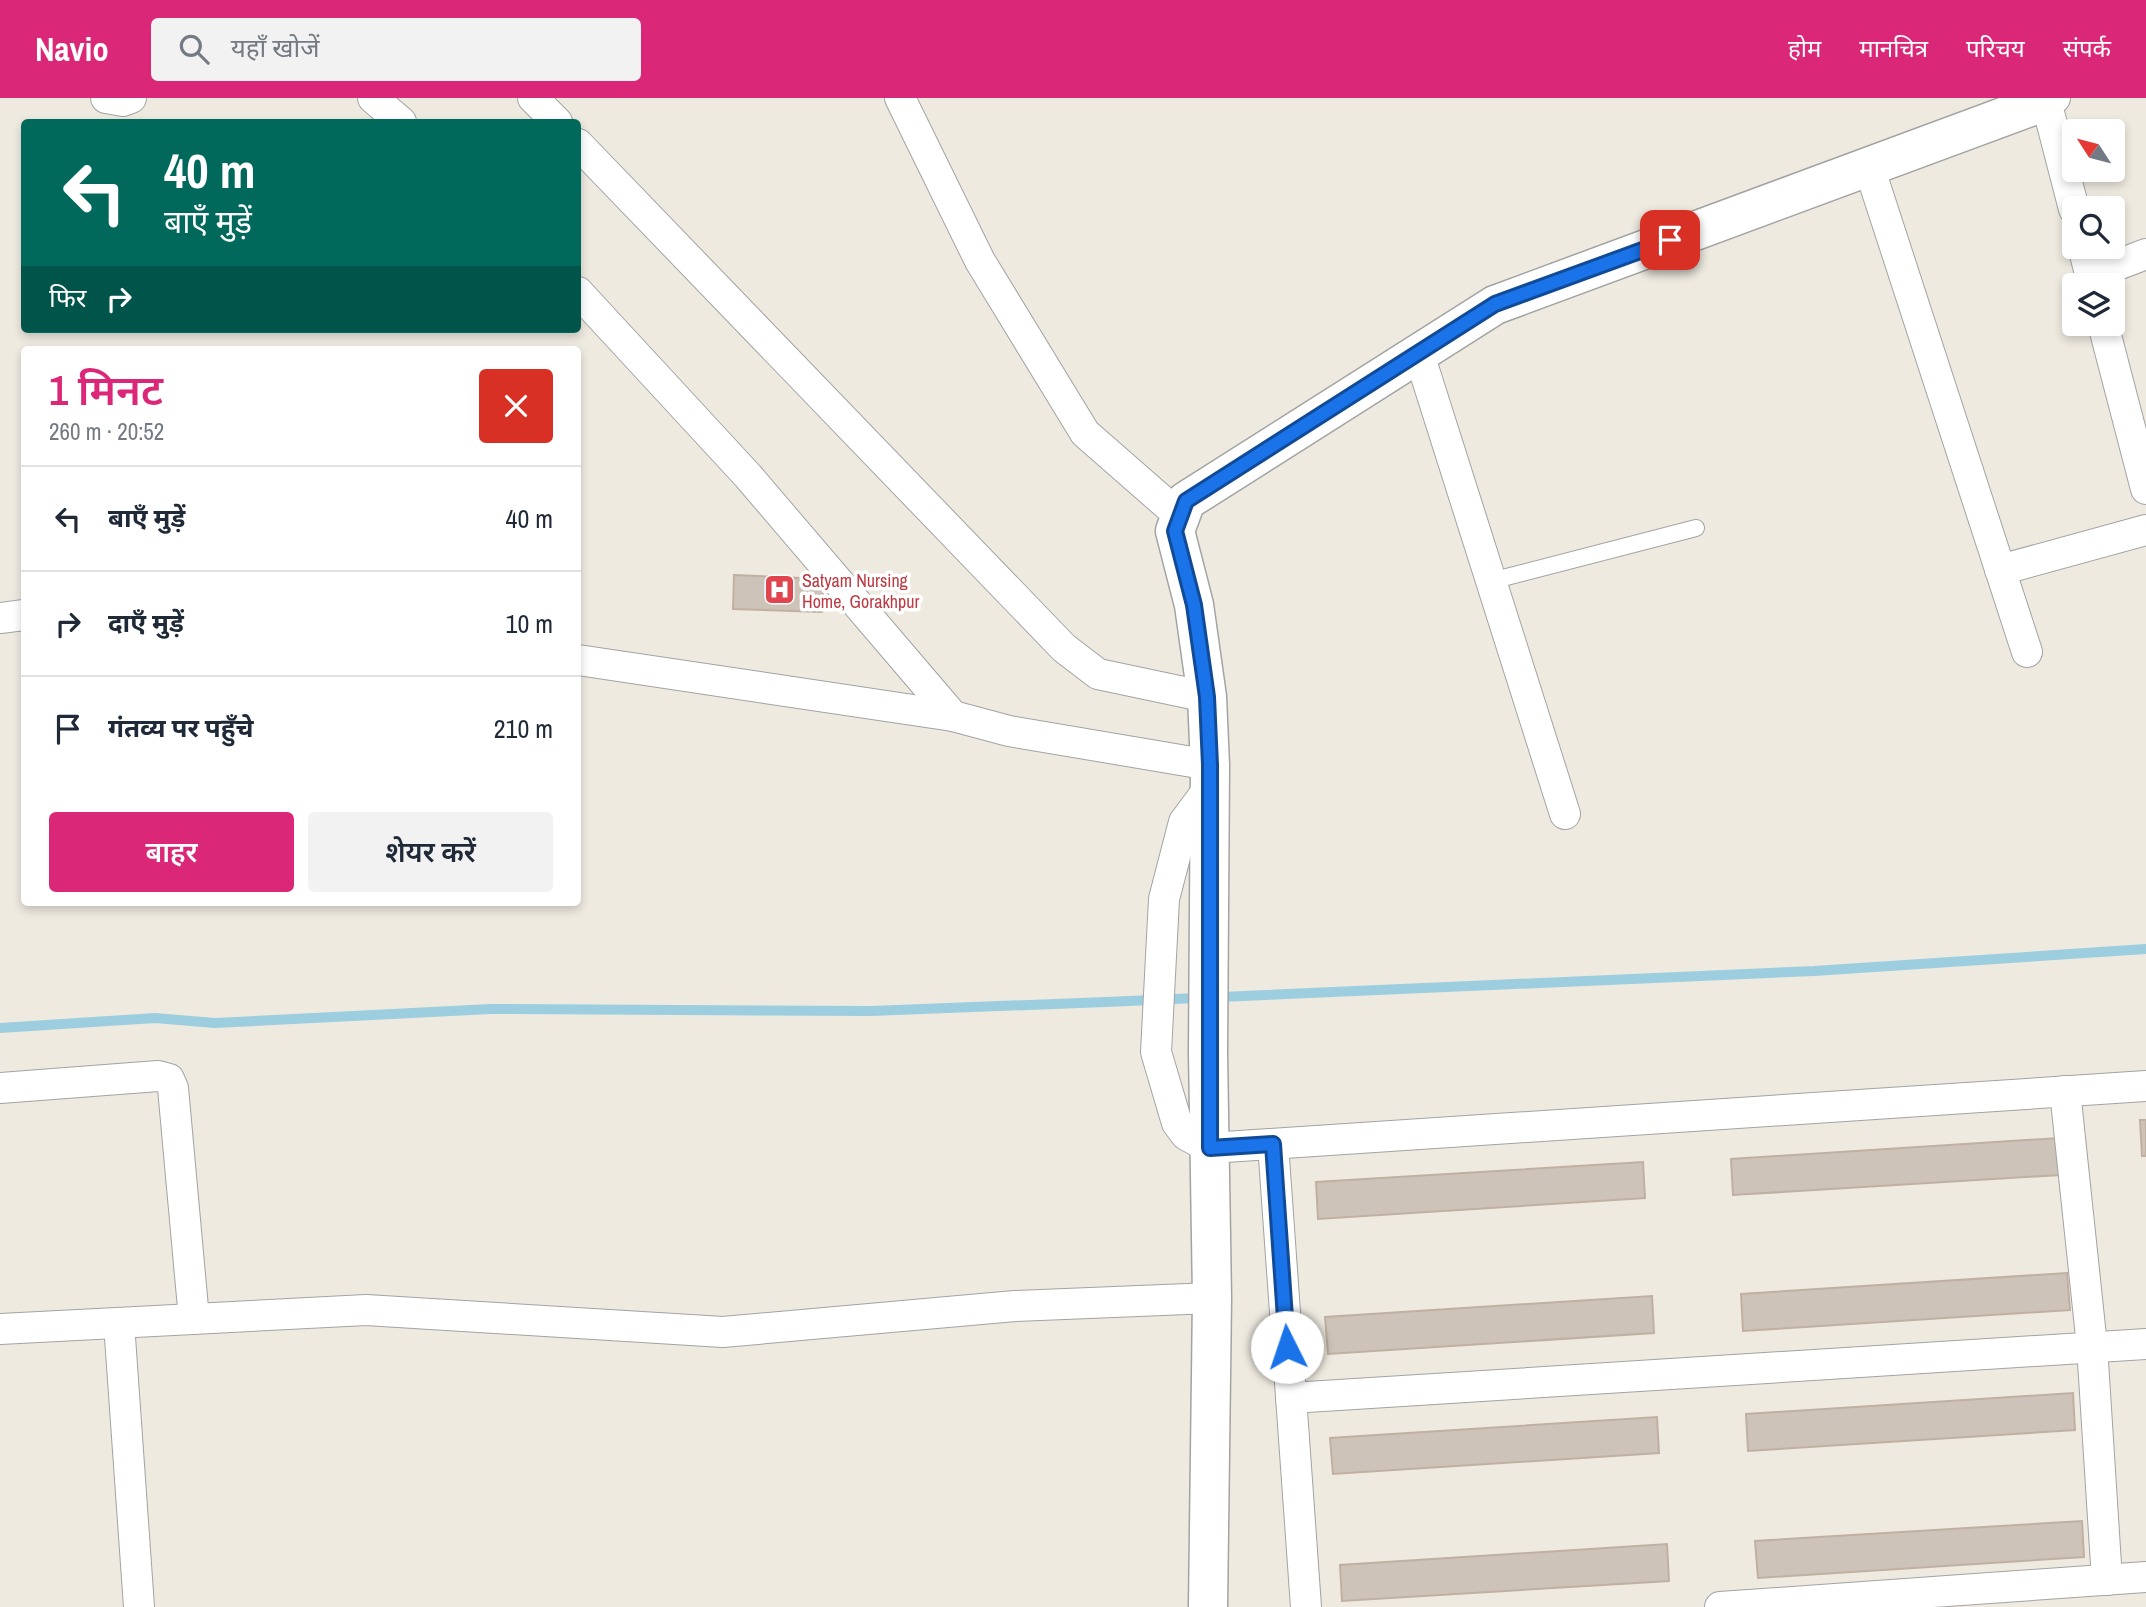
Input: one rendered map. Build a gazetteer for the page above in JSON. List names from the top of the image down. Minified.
{"places":{"hospital":["Satyam Nursing Home, Gorakhpur"]},"north":"top left","page":{"header":"Navio","search":"यहाँ खोजें","nav":["होम","मानचित्र","परिचय","संपर्क"],"turn":["40 m","बाएँ मुड़ें"],"then":"फिर","heading":["1 मिनट","260 m · 20:52"],"list":[{"name":"बाएँ मुड़ें","value":"40 m"},{"name":"दाएँ मुड़ें","value":"10 m"},{"name":"गंतव्य पर पहुँचे","value":"210 m"}],"buttons":["बाहर","शेयर करें"]}}
